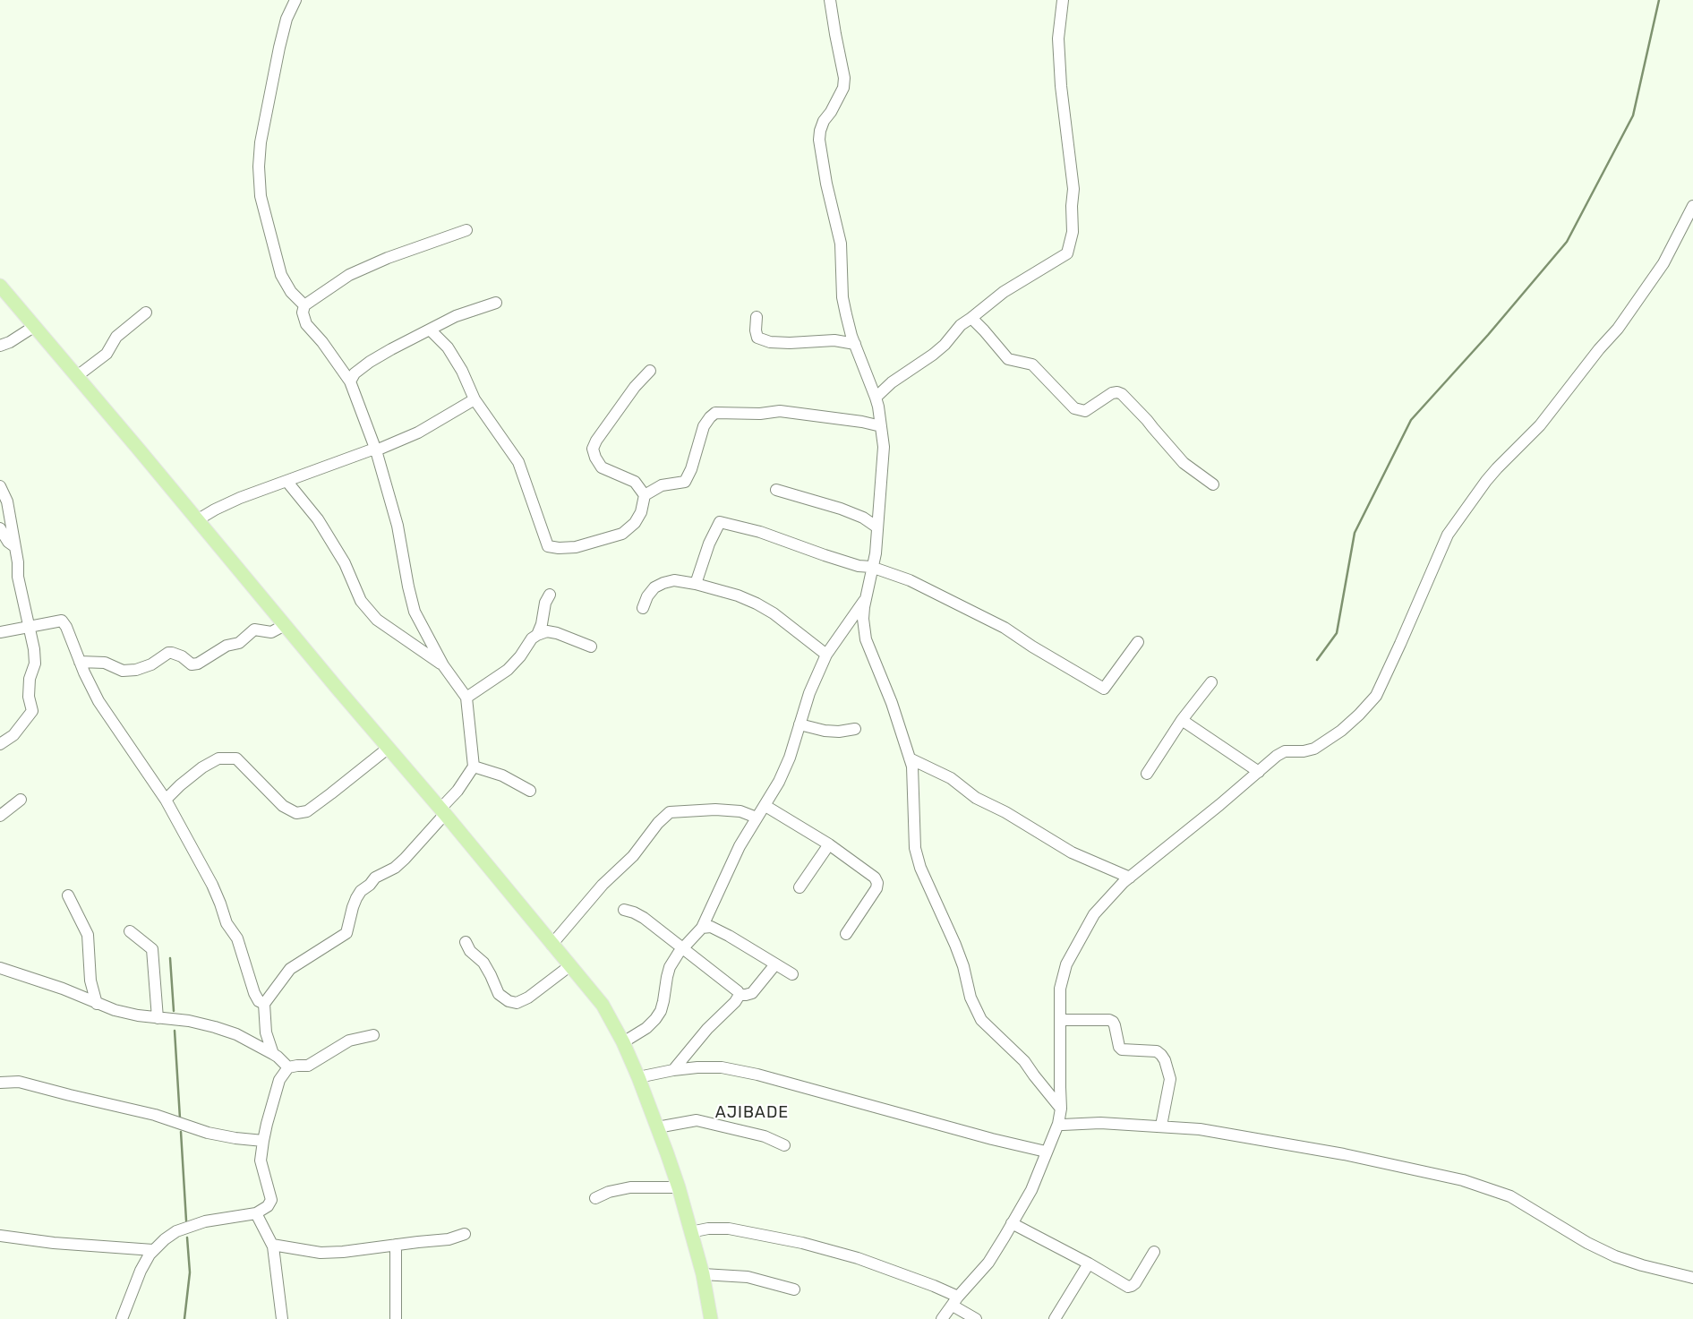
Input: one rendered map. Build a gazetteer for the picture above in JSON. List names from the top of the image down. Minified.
{"districts":["AJIBADE"]}
